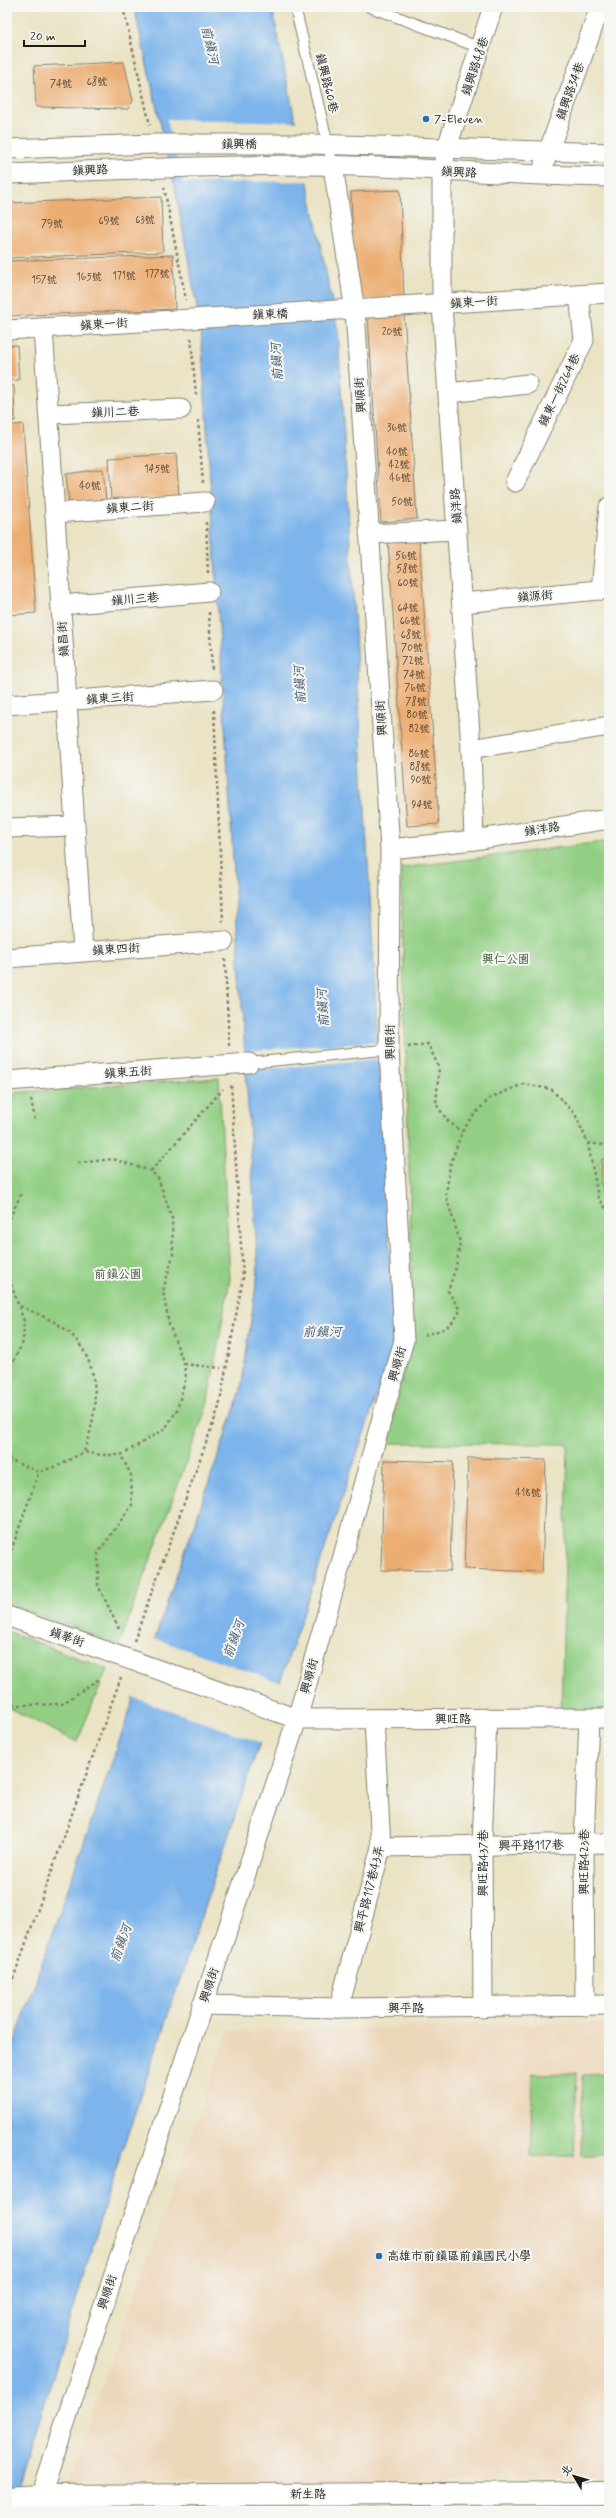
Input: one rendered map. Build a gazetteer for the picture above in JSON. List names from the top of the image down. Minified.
{"streets":{"street":["鎮興路48巷","鎮興路34巷","鎮興橋","鎮興路","鎮東一街","鎮東橋","鎮東一街264巷","興順街","鎮川二巷","鎮洋路","鎮東二街","鎮源街","鎮川三巷","鎮昌街","鎮東三街","鎮東四街","鎮東五街","鎮華街","興旺路","興平路117巷","興旺路423巷","興旺路437巷","興平路117巷43弄","興平路","新生路"],"lane":["鎮興路60巷"]},"crossings":[["鎮興路48巷","鎮興路"],["鎮興路48巷","鎮洋路"],["鎮興路60巷","鎮興路"],["鎮興路60巷","興順街"],["鎮興路34巷","鎮興路"],["鎮興橋","鎮興路"],["鎮興路","興順街"],["鎮興路","鎮洋路"],["鎮東一街","鎮東橋"],["鎮東一街","鎮東一街264巷"],["鎮東一街","興順街"],["鎮東一街","鎮洋路"],["鎮東一街","鎮昌街"],["鎮東橋","興順街"],["興順街","鎮洋路"],["興順街","鎮華街"],["興順街","興旺路"],["興順街","興平路"],["興順街","新生路"],["鎮川二巷","鎮昌街"],["鎮洋路","鎮源街"],["鎮東二街","鎮昌街"],["鎮川三巷","鎮昌街"],["鎮昌街","鎮東三街"],["鎮昌街","鎮東四街"],["鎮華街","興旺路"],["興旺路","興旺路423巷"],["興旺路","興旺路437巷"],["興旺路","興平路117巷43弄"],["興平路117巷","興旺路423巷"],["興平路117巷","興旺路437巷"],["興平路117巷","興平路117巷43弄"],["興旺路423巷","興平路"],["興旺路437巷","興平路"],["興平路117巷43弄","興平路"]],"water":["前鎮河"],"parks":["興仁公園","前鎮公園"],"places":["7-Eleven","高雄市前鎮區前鎮國民小學"],"house_numbers":["68號","74號","63號","69號","79號","177號","171號","165號","157號","20號","36號","40號","42號","145號","46號","40號","50號","56號","58號","60號","64號","66號","68號","70號","72號","74號","76號","78號","80號","82號","86號","88號","90號","94號","418號"],"scale_bar":"20 m","north":"top left"}
